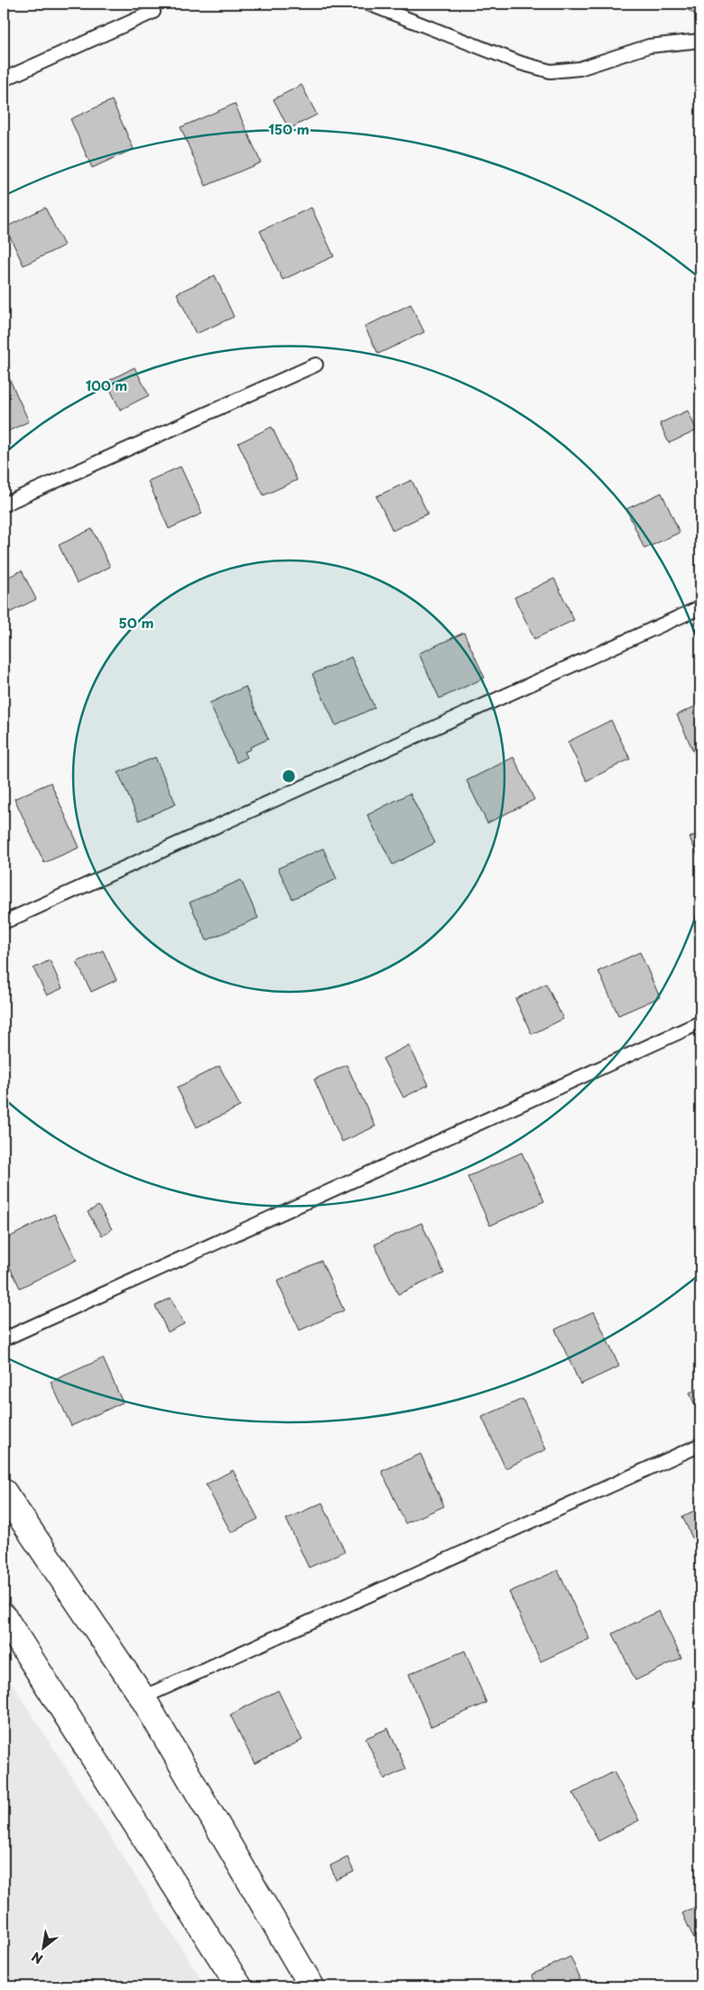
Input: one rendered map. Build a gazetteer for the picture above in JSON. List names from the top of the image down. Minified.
{"north":"bottom left","rings":["150 m","100 m","50 m"]}
